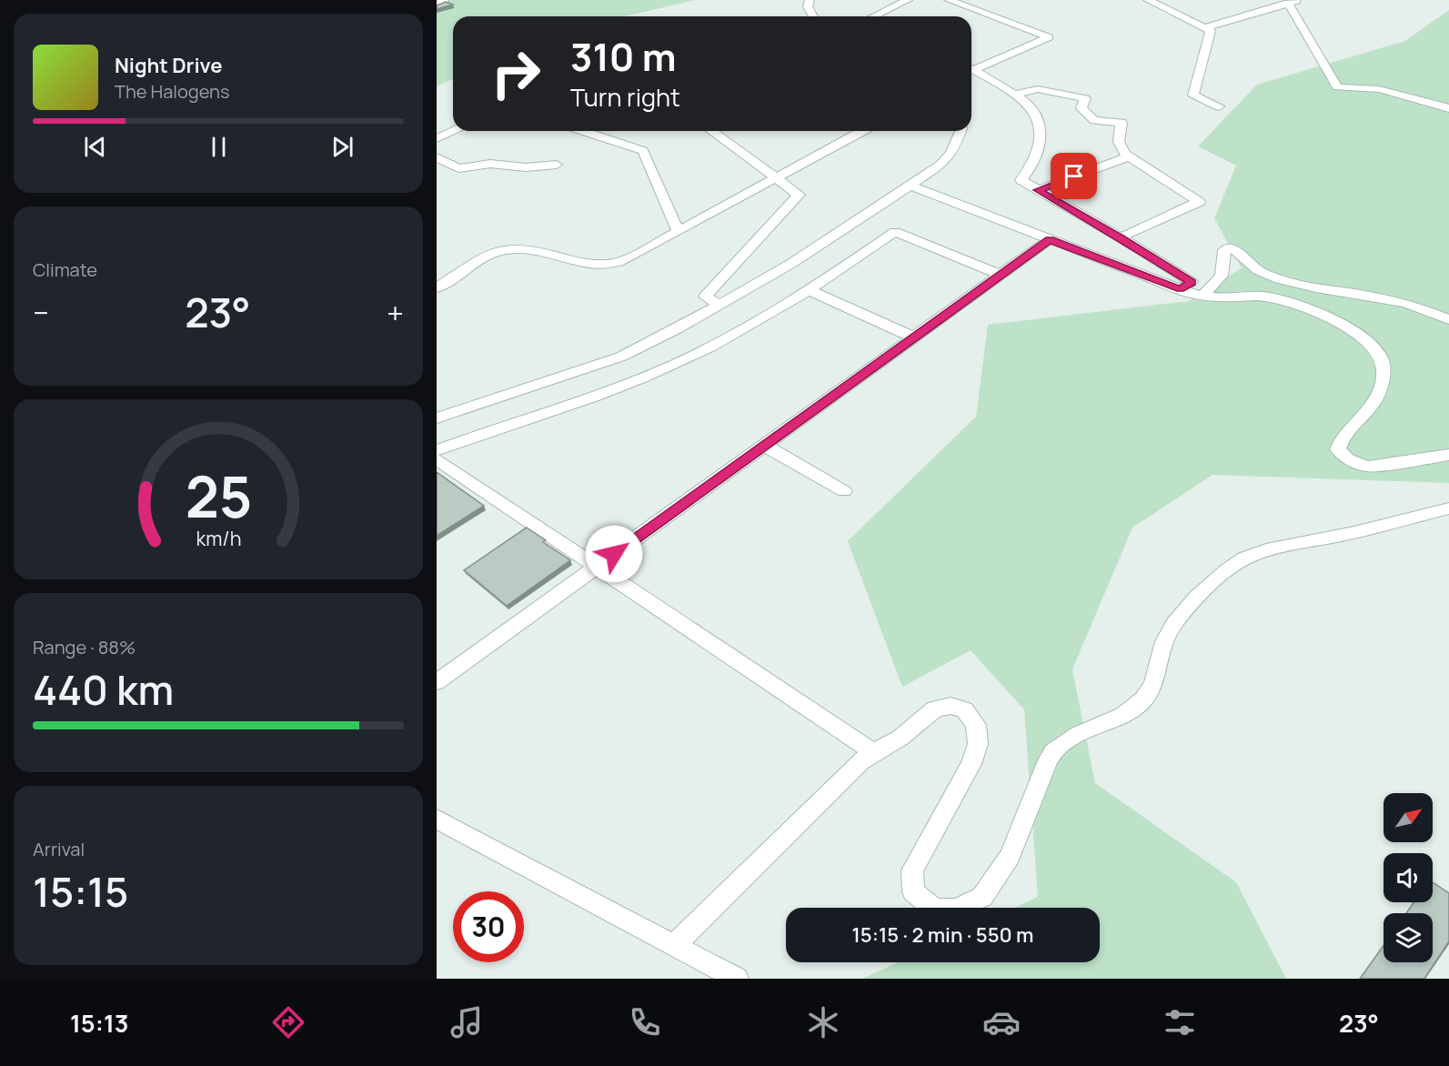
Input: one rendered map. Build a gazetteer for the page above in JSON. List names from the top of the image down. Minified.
{"north":"top right","page":{"turn":["310 m","Turn right"],"song":["Night Drive","The Halogens"],"tile":["Climate",["Range · 88%","440 km"],["Arrival","15:15"]],"heat":["−","23°","+"],"limit":"30","trip":"15:15 · 2 min · 550 m","tabs":["15:13","23°"],"gauge":["25","km/h"]}}
